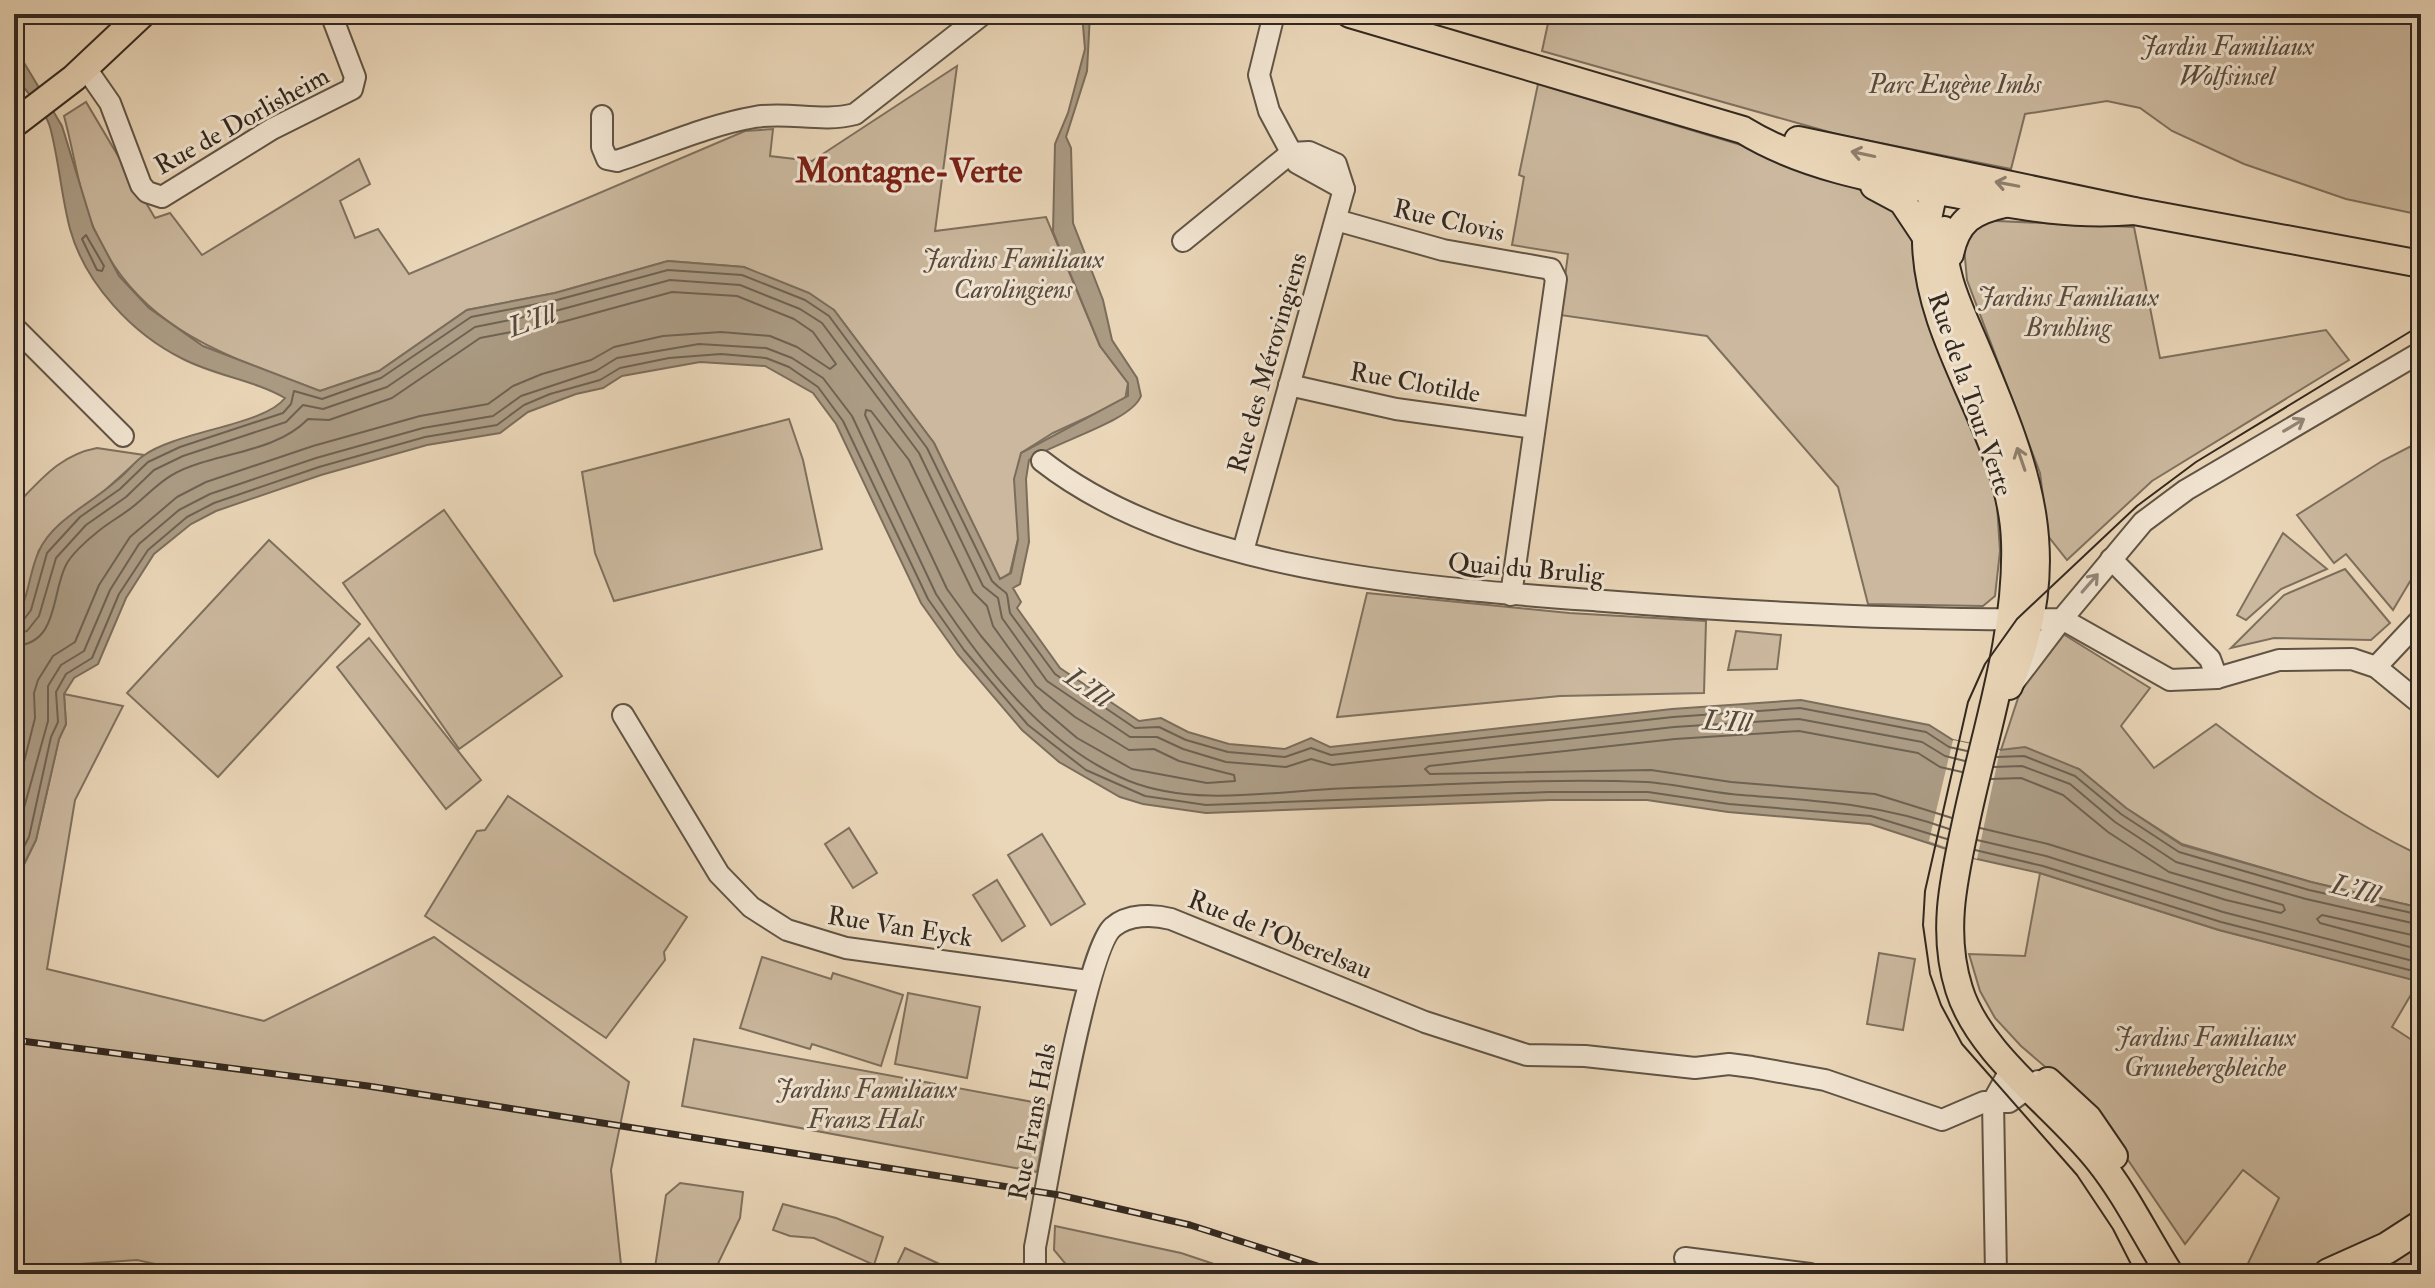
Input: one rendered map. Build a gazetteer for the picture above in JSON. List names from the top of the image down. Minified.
{"streets":{"main road":["Rue de la Tour Verte"],"street":["Rue de Dorlisheim","Rue Clovis","Rue des Mérovingiens","Rue Clotilde","Quai du Brulig","Rue Van Eyck","Rue de l'Oberelsau","Rue Frans Hals"]},"crossings":[["Rue Clovis","Rue des Mérovingiens"],["Rue Clovis","Rue Clotilde"],["Rue des Mérovingiens","Rue Clotilde"],["Rue des Mérovingiens","Quai du Brulig"],["Rue de la Tour Verte","Quai du Brulig"],["Rue Van Eyck","Rue de l'Oberelsau"],["Rue Van Eyck","Rue Frans Hals"],["Rue de l'Oberelsau","Rue Frans Hals"]],"districts":["Montagne-Verte"],"water":["L'Ill"],"parks":["Jardin Familiaux Wolfsinsel","Parc Eugène Imbs","Jardins Familiaux Carolingiens","Jardins Familiaux Bruhling","Jardins Familiaux Grunebergbleiche","Jardins Familiaux Franz Hals"]}
